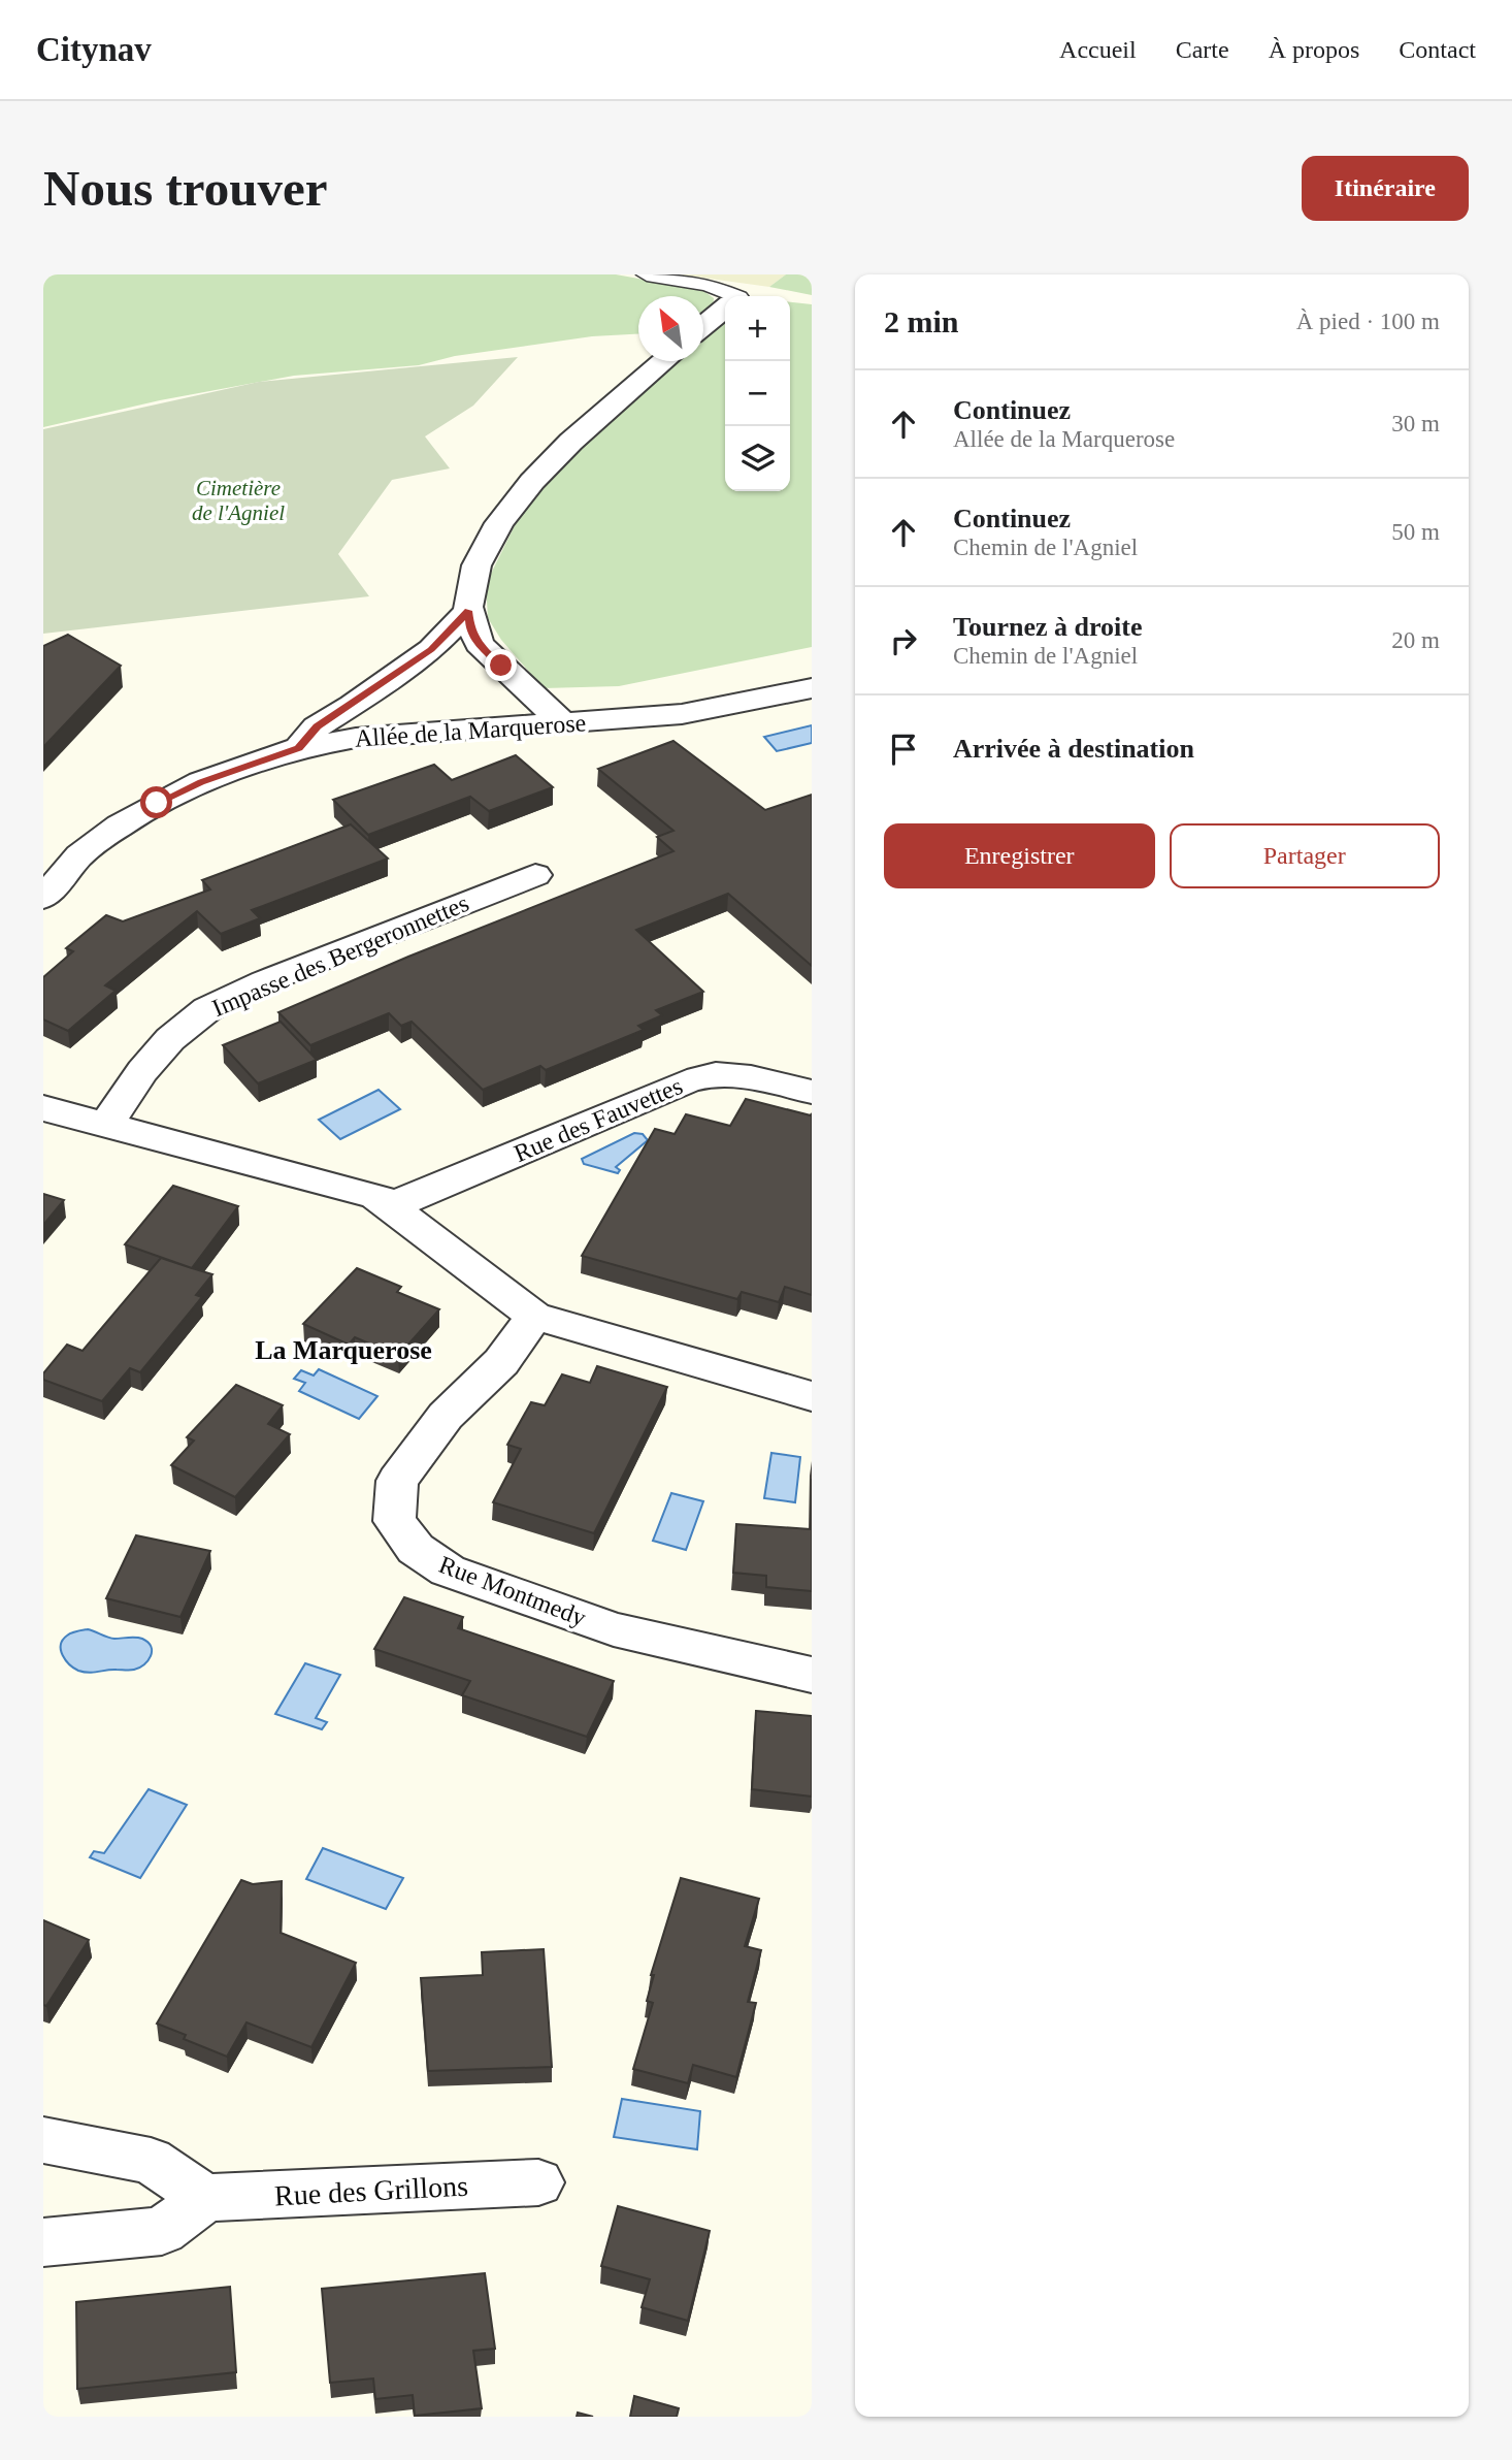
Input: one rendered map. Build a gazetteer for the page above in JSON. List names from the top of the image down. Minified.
{"streets":{"street":["Allée de la Marquerose","Impasse des Bergeronnettes","Rue des Fauvettes","Rue Montmedy","Rue des Grillons"]},"districts":["La Marquerose"],"parks":["Cimetière de l'Agniel"],"north":"top left","page":{"header":"Citynav","nav":["Accueil","Carte","À propos","Contact"],"buttons":["Itinéraire",["Enregistrer","Partager"]],"title":"Nous trouver","heading":["2 min","À pied · 100 m"],"map_buttons":["+","−"],"list":[["Continuez","Allée de la Marquerose","30 m"],["Continuez","Chemin de l'Agniel","50 m"],["Tournez à droite","Chemin de l'Agniel","20 m"],"Arrivée à destination"]}}
